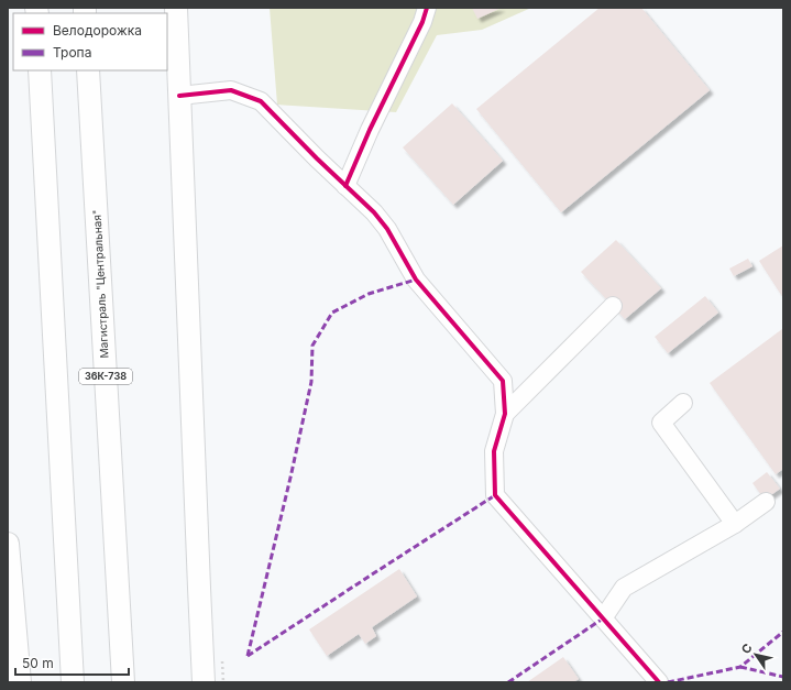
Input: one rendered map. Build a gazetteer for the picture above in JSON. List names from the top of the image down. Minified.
{"streets":{"main road":["Магистраль \"Центральная\"","36К-738"]},"legend":["Велодорожка","Тропа"],"scale_bar":"50 m","north":"top left"}
